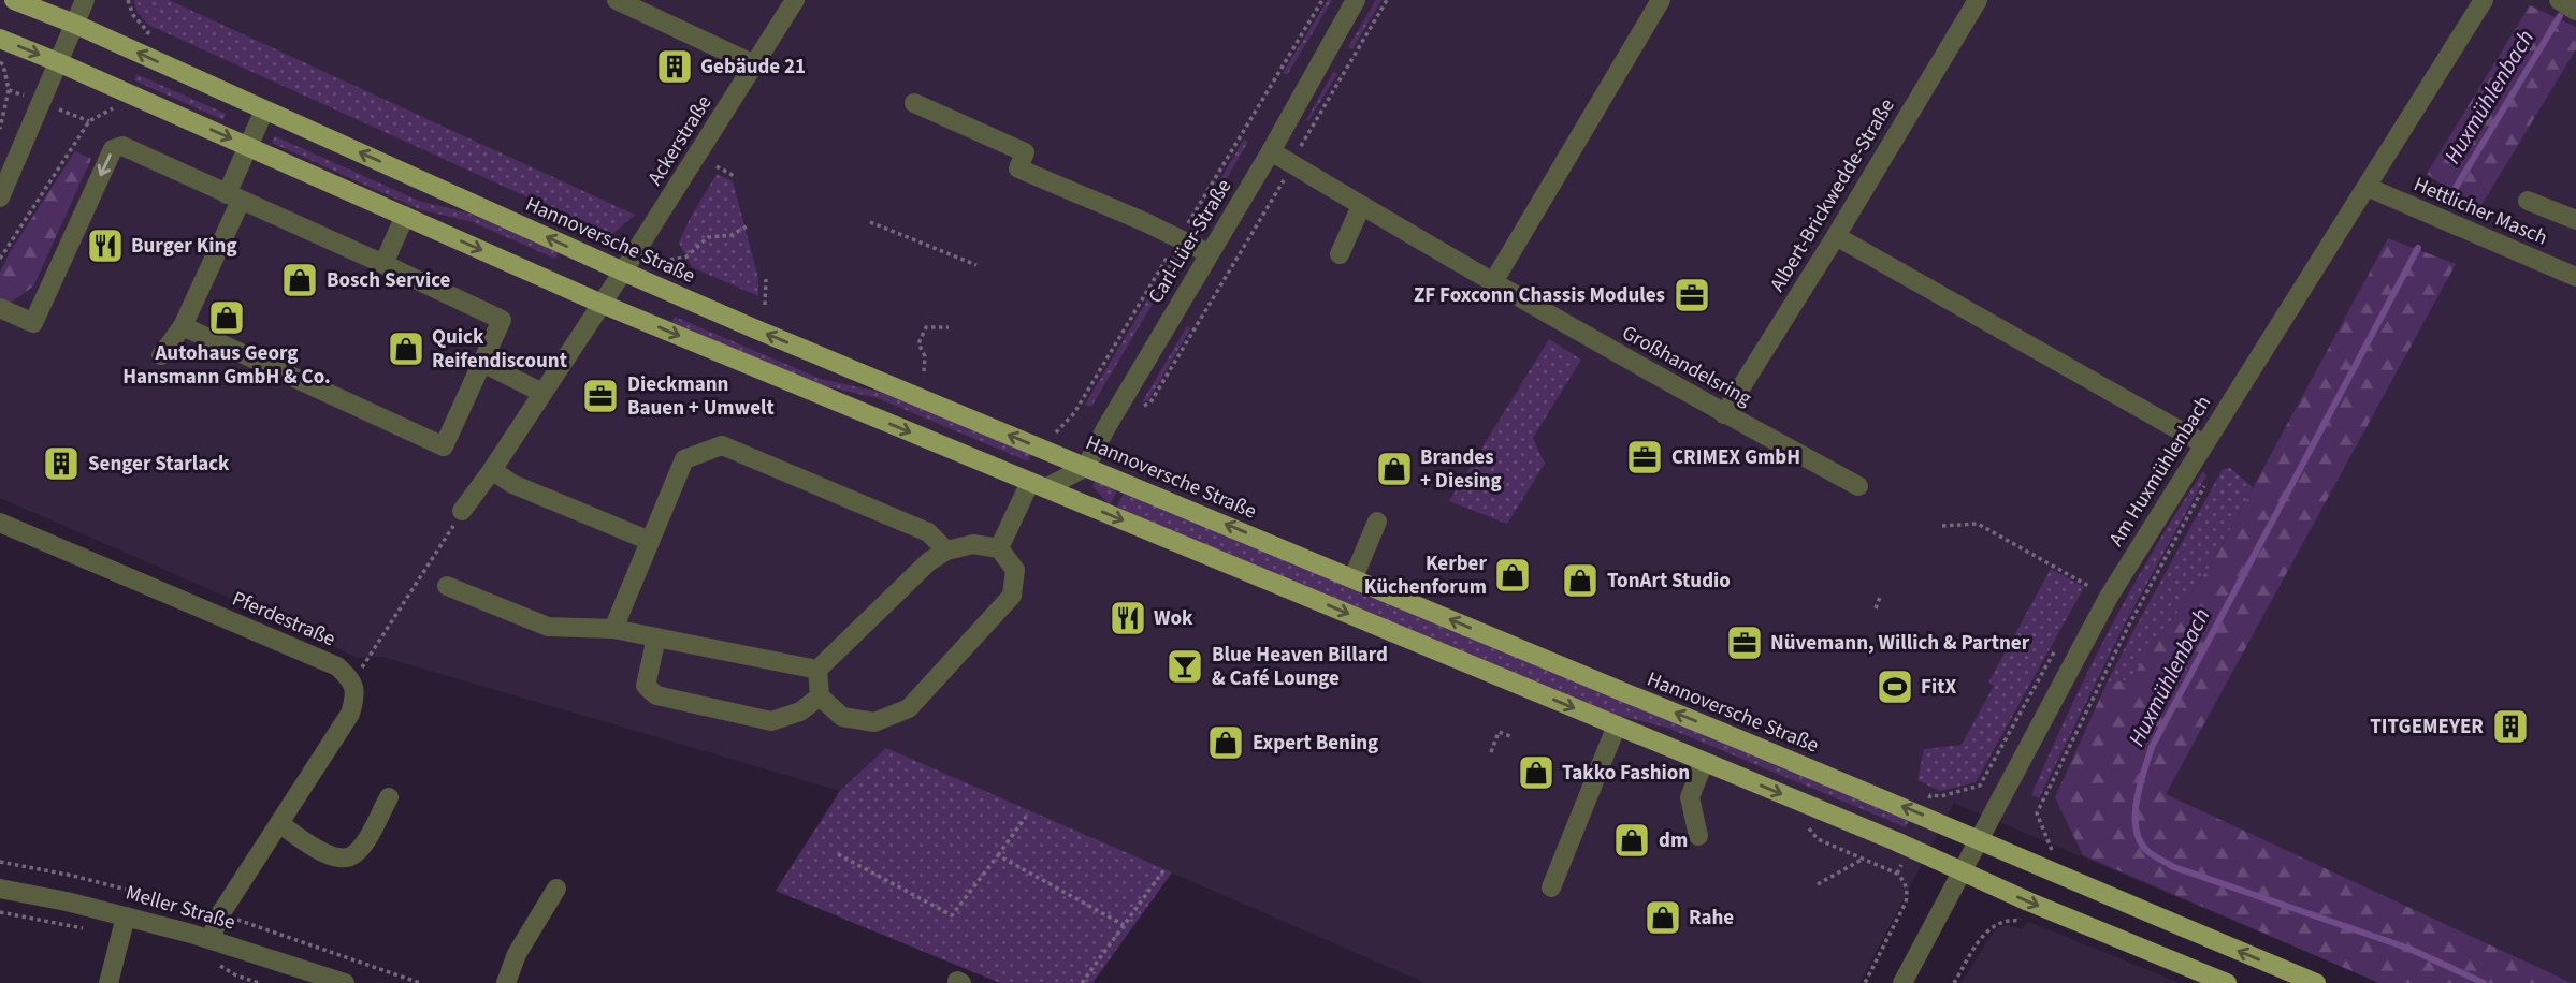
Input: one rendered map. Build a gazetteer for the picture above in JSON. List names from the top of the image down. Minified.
{"streets":{"main road":["Hannoversche Straße"],"street":["Ackerstraße","Albert-Brickwedde-Straße","Hettlicher Masch","Carl-Lüer-Straße","Großhandelsring","Am Huxmühlenbach","Pferdestraße","Meller Straße"]},"crossings":[["Ackerstraße","Hannoversche Straße"],["Albert-Brickwedde-Straße","Großhandelsring"],["Hettlicher Masch","Am Huxmühlenbach"],["Hannoversche Straße","Carl-Lüer-Straße"],["Hannoversche Straße","Am Huxmühlenbach"],["Carl-Lüer-Straße","Großhandelsring"]],"water":["Huxmühlenbach"],"places":{"building":["Gebäude 21","Senger Starlack","TITGEMEYER"],"restaurant":["Burger King","Wok"],"shop":["Bosch Service","Autohaus Georg Hansmann GmbH & Co.","Quick Reifendiscount","Brandes + Diesing","Kerber Küchenforum","TonArt Studio","Expert Bening","Takko Fashion","dm","Rahe"],"office":["ZF Foxconn Chassis Modules","Dieckmann Bauen + Umwelt","CRIMEX GmbH","Nüvemann, Willich & Partner"],"bar":["Blue Heaven Billard & Café Lounge"],"sports":["FitX"]}}
